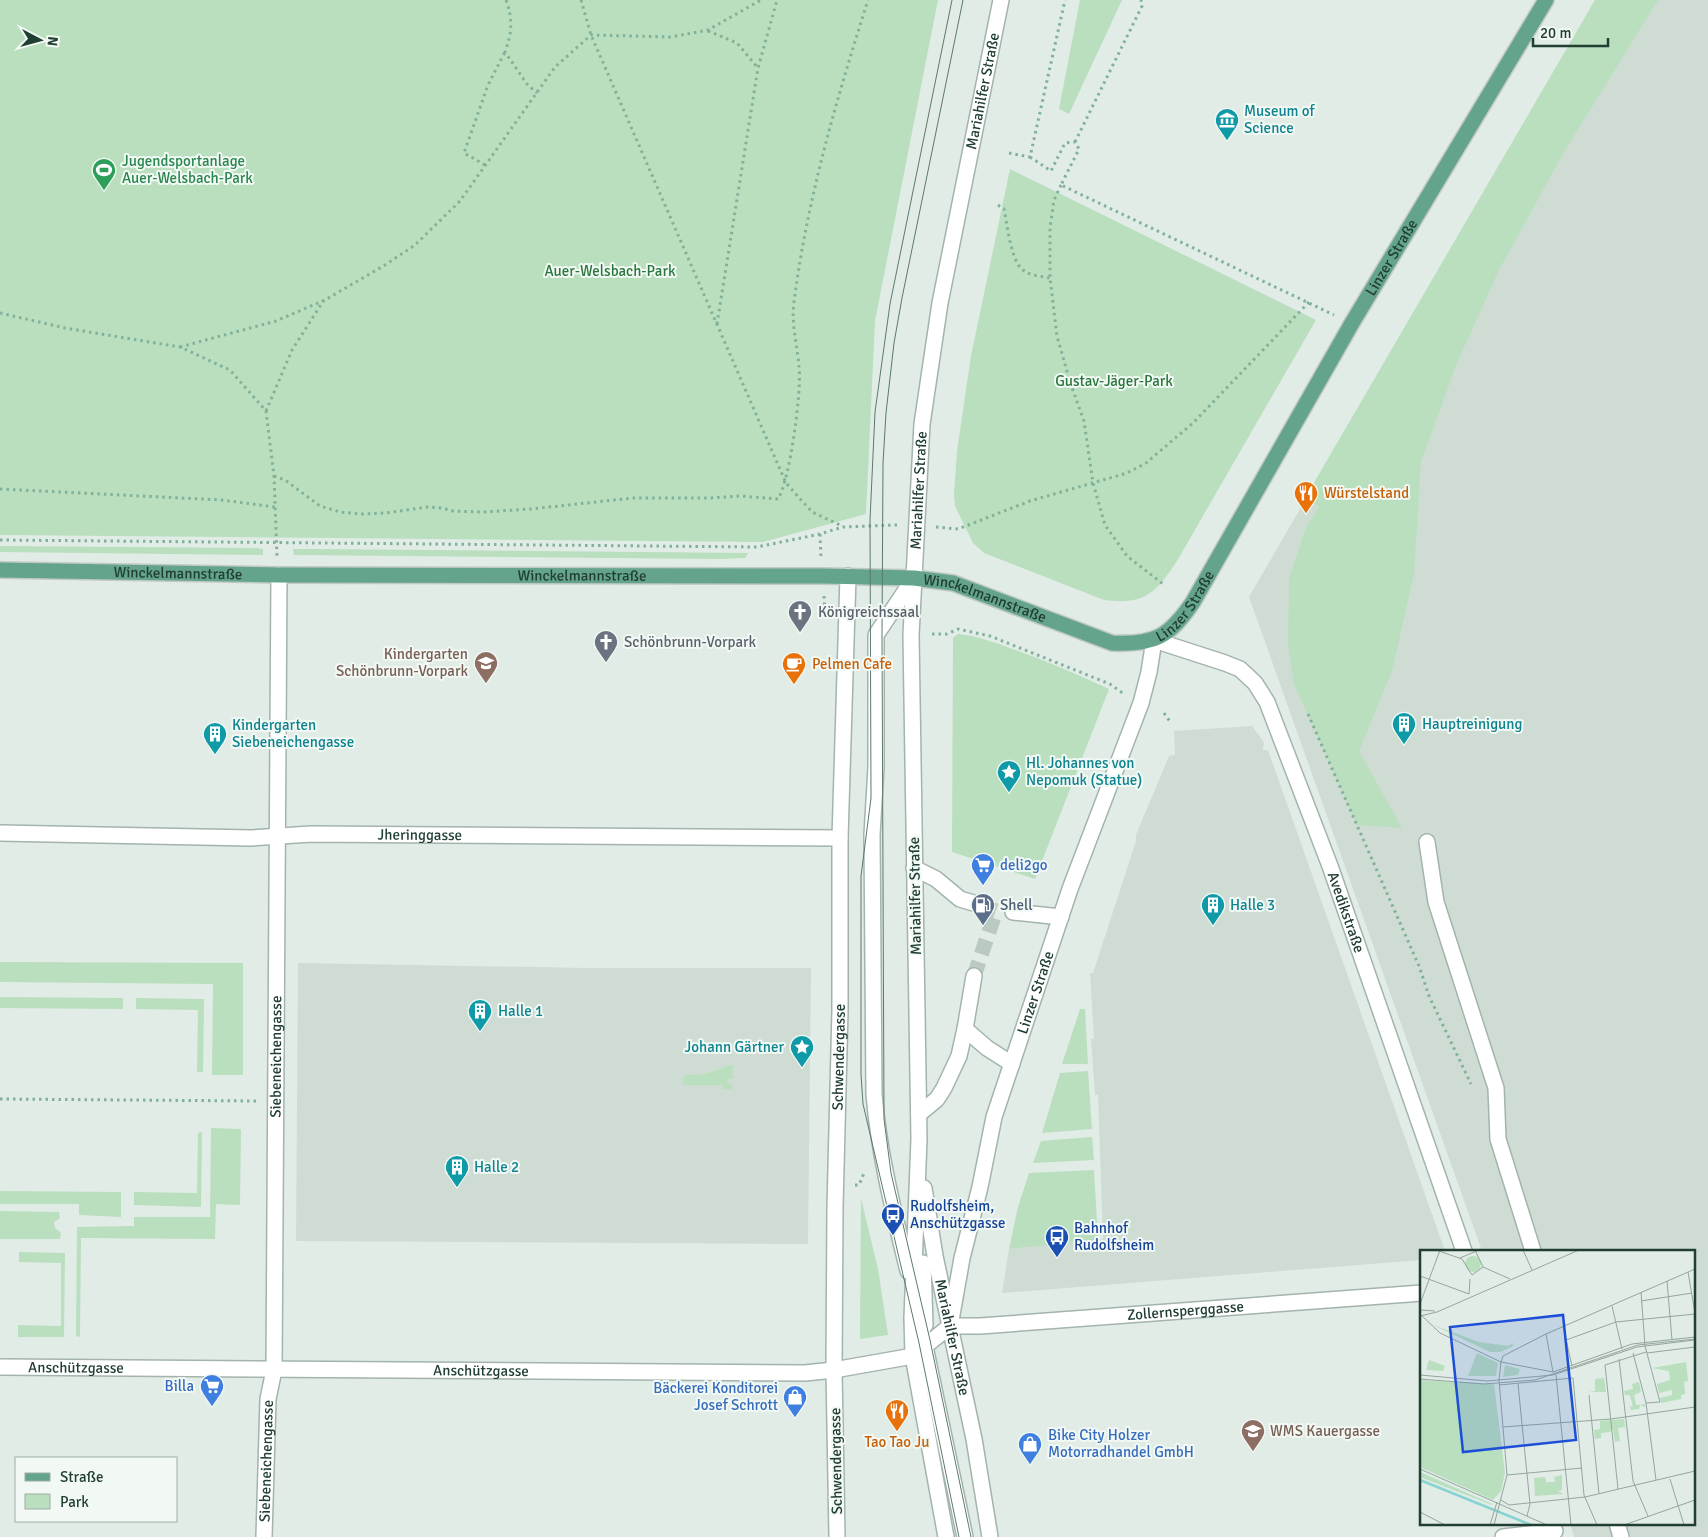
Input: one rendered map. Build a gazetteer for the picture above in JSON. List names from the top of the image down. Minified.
{"streets":{"main road":["Linzer Straße","Winckelmannstraße"],"street":["Mariahilfer Straße","Jheringgasse","Avedikstraße","Siebeneichengasse","Schwendergasse","Zollernsperggasse","Anschützgasse"]},"crossings":[["Mariahilfer Straße","Linzer Straße"],["Mariahilfer Straße","Winckelmannstraße"],["Mariahilfer Straße","Zollernsperggasse"],["Mariahilfer Straße","Anschützgasse"],["Linzer Straße","Winckelmannstraße"],["Linzer Straße","Avedikstraße"],["Linzer Straße","Zollernsperggasse"],["Linzer Straße","Anschützgasse"],["Winckelmannstraße","Avedikstraße"],["Winckelmannstraße","Siebeneichengasse"],["Winckelmannstraße","Schwendergasse"],["Jheringgasse","Siebeneichengasse"],["Jheringgasse","Schwendergasse"],["Siebeneichengasse","Anschützgasse"],["Schwendergasse","Anschützgasse"],["Zollernsperggasse","Anschützgasse"]],"parks":["Auer-Welsbach-Park","Gustav-Jäger-Park"],"places":{"museum":["Museum of Science"],"sports":["Jugendsportanlage Auer-Welsbach-Park"],"restaurant":["Würstelstand","Tao Tao Ju"],"church":["Königreichssaal","Schönbrunn-Vorpark"],"school or university":["Kindergarten Schönbrunn-Vorpark","WMS Kauergasse"],"cafe":["Pelmen Cafe"],"building":["Hauptreinigung","Kindergarten Siebeneichengasse","Halle 3","Halle 1","Halle 2"],"place":["Hl. Johannes von Nepomuk (Statue)","Johann Gärtner"],"supermarket":["deli2go","Billa"],"fuel station":["Shell"],"bus stop":["Rudolfsheim, Anschützgasse","Bahnhof Rudolfsheim"],"shop":["Bäckerei Konditorei Josef Schrott","Bike City Holzer Motorradhandel GmbH"]},"legend":["Straße","Park"],"scale_bar":"20 m","north":"right"}
